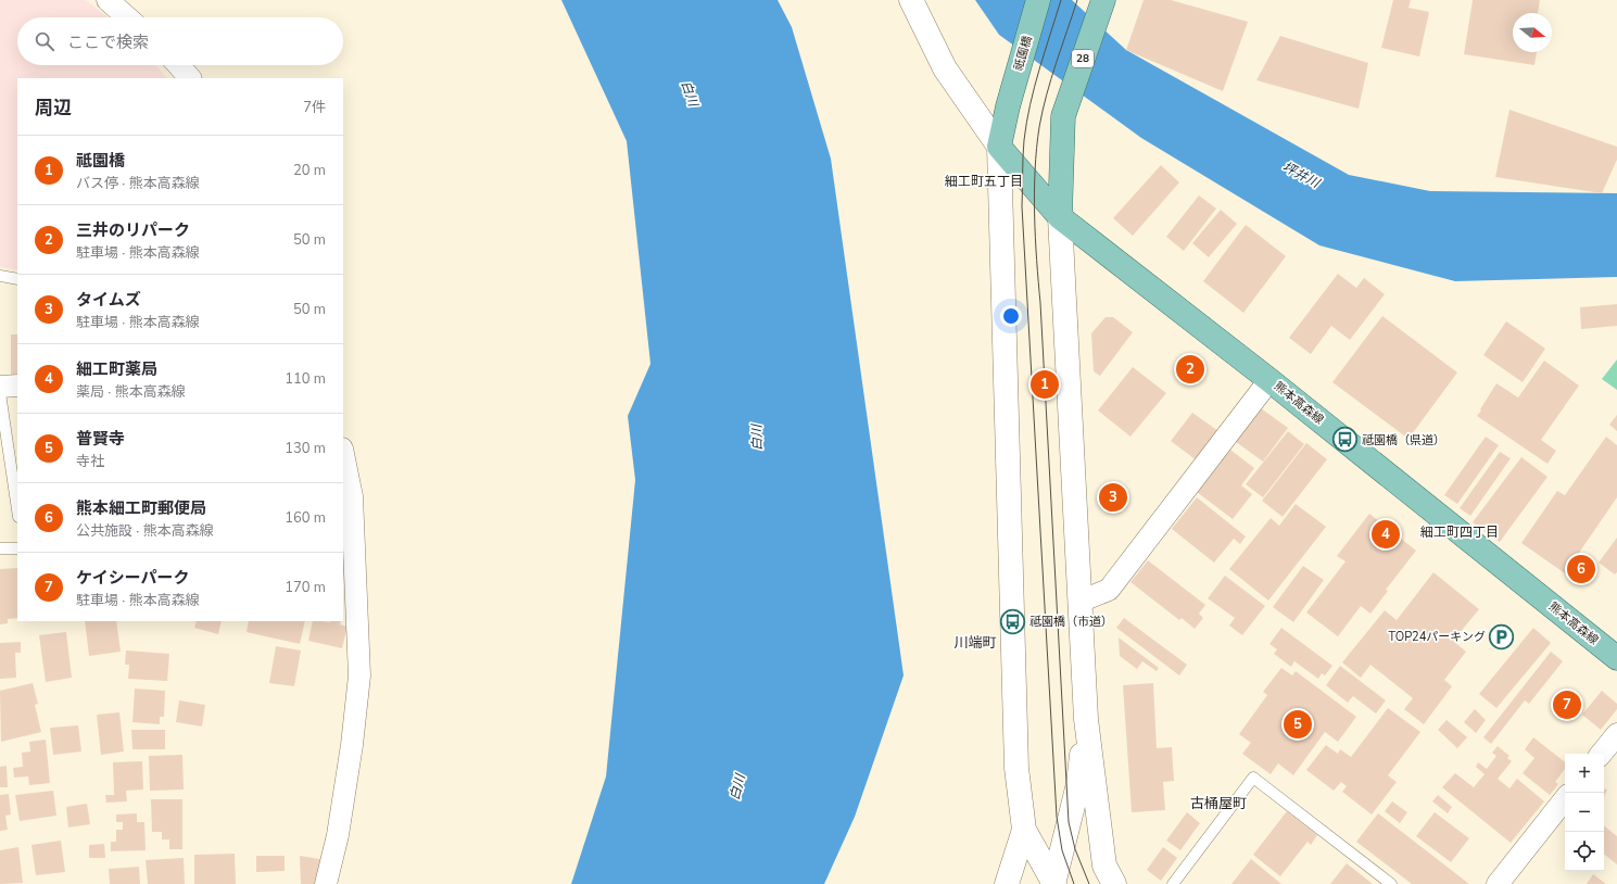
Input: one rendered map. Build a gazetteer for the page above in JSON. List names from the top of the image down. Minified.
{"streets":{"main road":["祇園橋","28","熊本高森線"]},"crossings":[["祇園橋","熊本高森線"],["28","熊本高森線"]],"districts":["細工町五丁目","細工町四丁目","川端町","古桶屋町"],"water":["白川","坪井川"],"places":{"bus stop":["祗園橋（県道）","祗園橋（市道）"],"parking":["TOP24パーキング"]},"north":"right","page":{"search":"ここで検索","heading":["周辺","7件"],"list":[{"mark":"1","name":"祗園橋","note":"バス停 · 熊本高森線","value":"20 m"},{"mark":"2","name":"三井のリパーク","note":"駐車場 · 熊本高森線","value":"50 m"},{"mark":"3","name":"タイムズ","note":"駐車場 · 熊本高森線","value":"50 m"},{"mark":"4","name":"細工町薬局","note":"薬局 · 熊本高森線","value":"110 m"},{"mark":"5","name":"普賢寺","note":"寺社","value":"130 m"},{"mark":"6","name":"熊本細工町郵便局","note":"公共施設 · 熊本高森線","value":"160 m"},{"mark":"7","name":"ケイシーパーク","note":"駐車場 · 熊本高森線","value":"170 m"}],"pins":["2","1","3","4","6","7","5"],"map_buttons":["+","−"]}}
